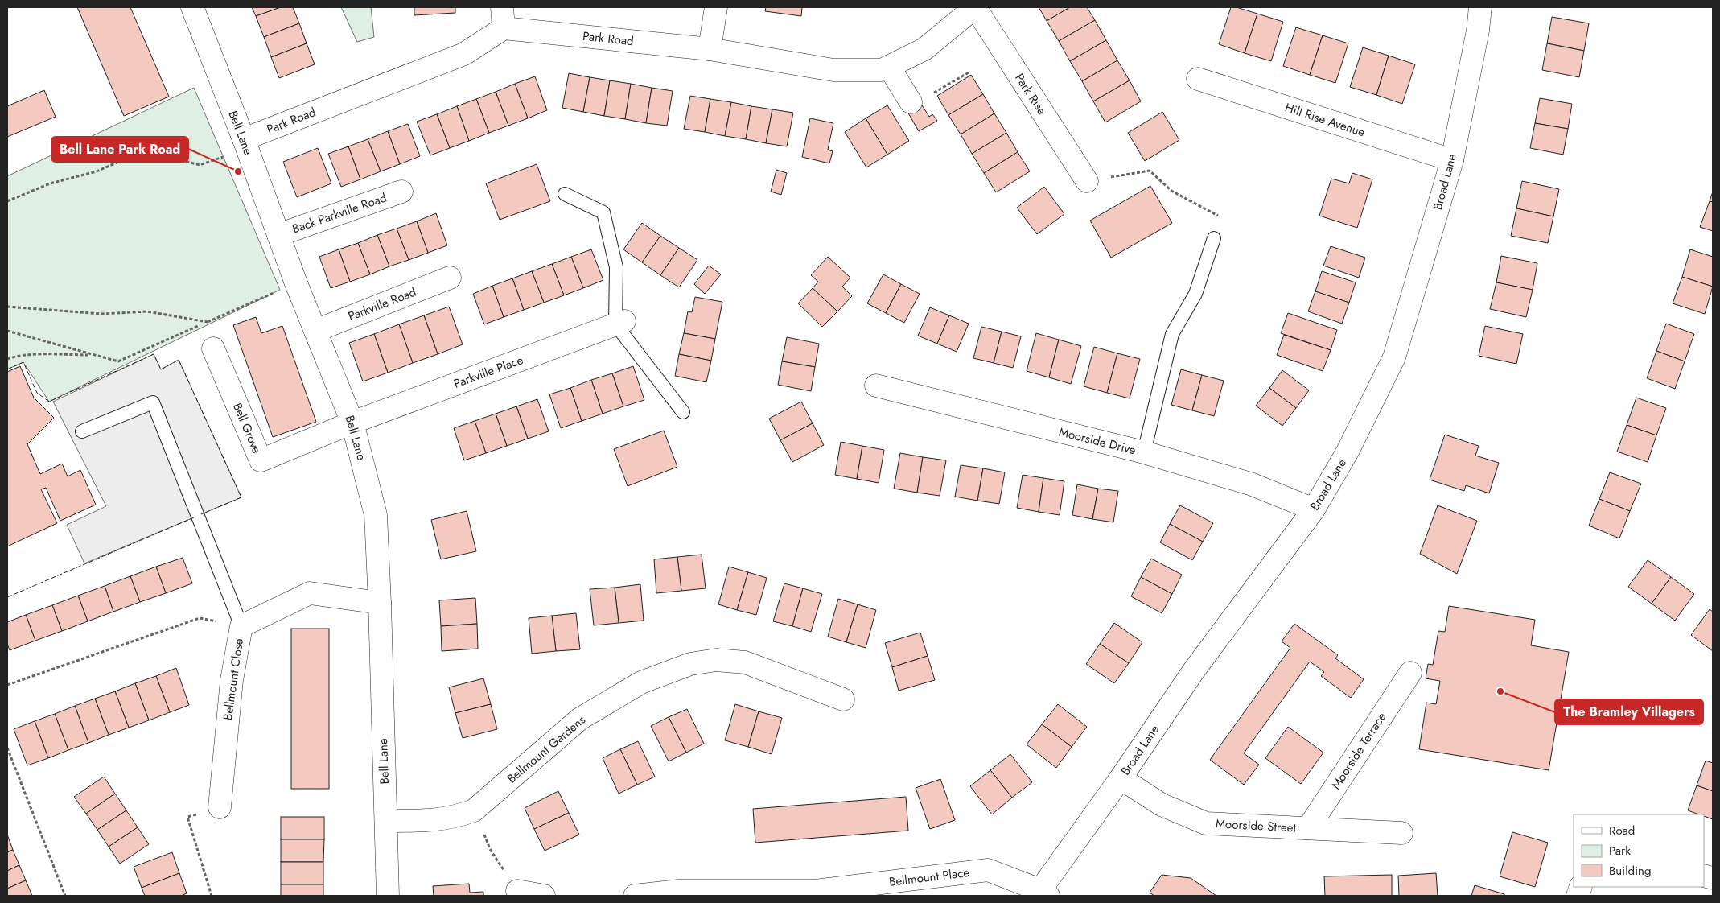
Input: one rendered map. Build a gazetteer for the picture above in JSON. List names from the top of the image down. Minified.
{"streets":{"street":["Park Road","Park Rise","Hill Rise Avenue","Bell Lane","Broad Lane","Back Parkville Road","Parkville Road","Parkville Place","Bell Grove","Moorside Drive","Bellmount Close","Bellmount Gardens","Moorside Terrace","Moorside Street","Bellmount Place"]},"crossings":[["Park Road","Park Rise"],["Park Road","Bell Lane"],["Hill Rise Avenue","Broad Lane"],["Bell Lane","Back Parkville Road"],["Bell Lane","Parkville Road"],["Bell Lane","Parkville Place"],["Bell Lane","Bell Grove"],["Bell Lane","Bellmount Close"],["Bell Lane","Bellmount Gardens"],["Broad Lane","Moorside Drive"],["Broad Lane","Moorside Street"],["Broad Lane","Bellmount Place"],["Parkville Place","Bell Grove"],["Moorside Terrace","Moorside Street"]],"places":["Bell Lane Park Road","The Bramley Villagers"],"legend":["Road","Park","Building"]}
